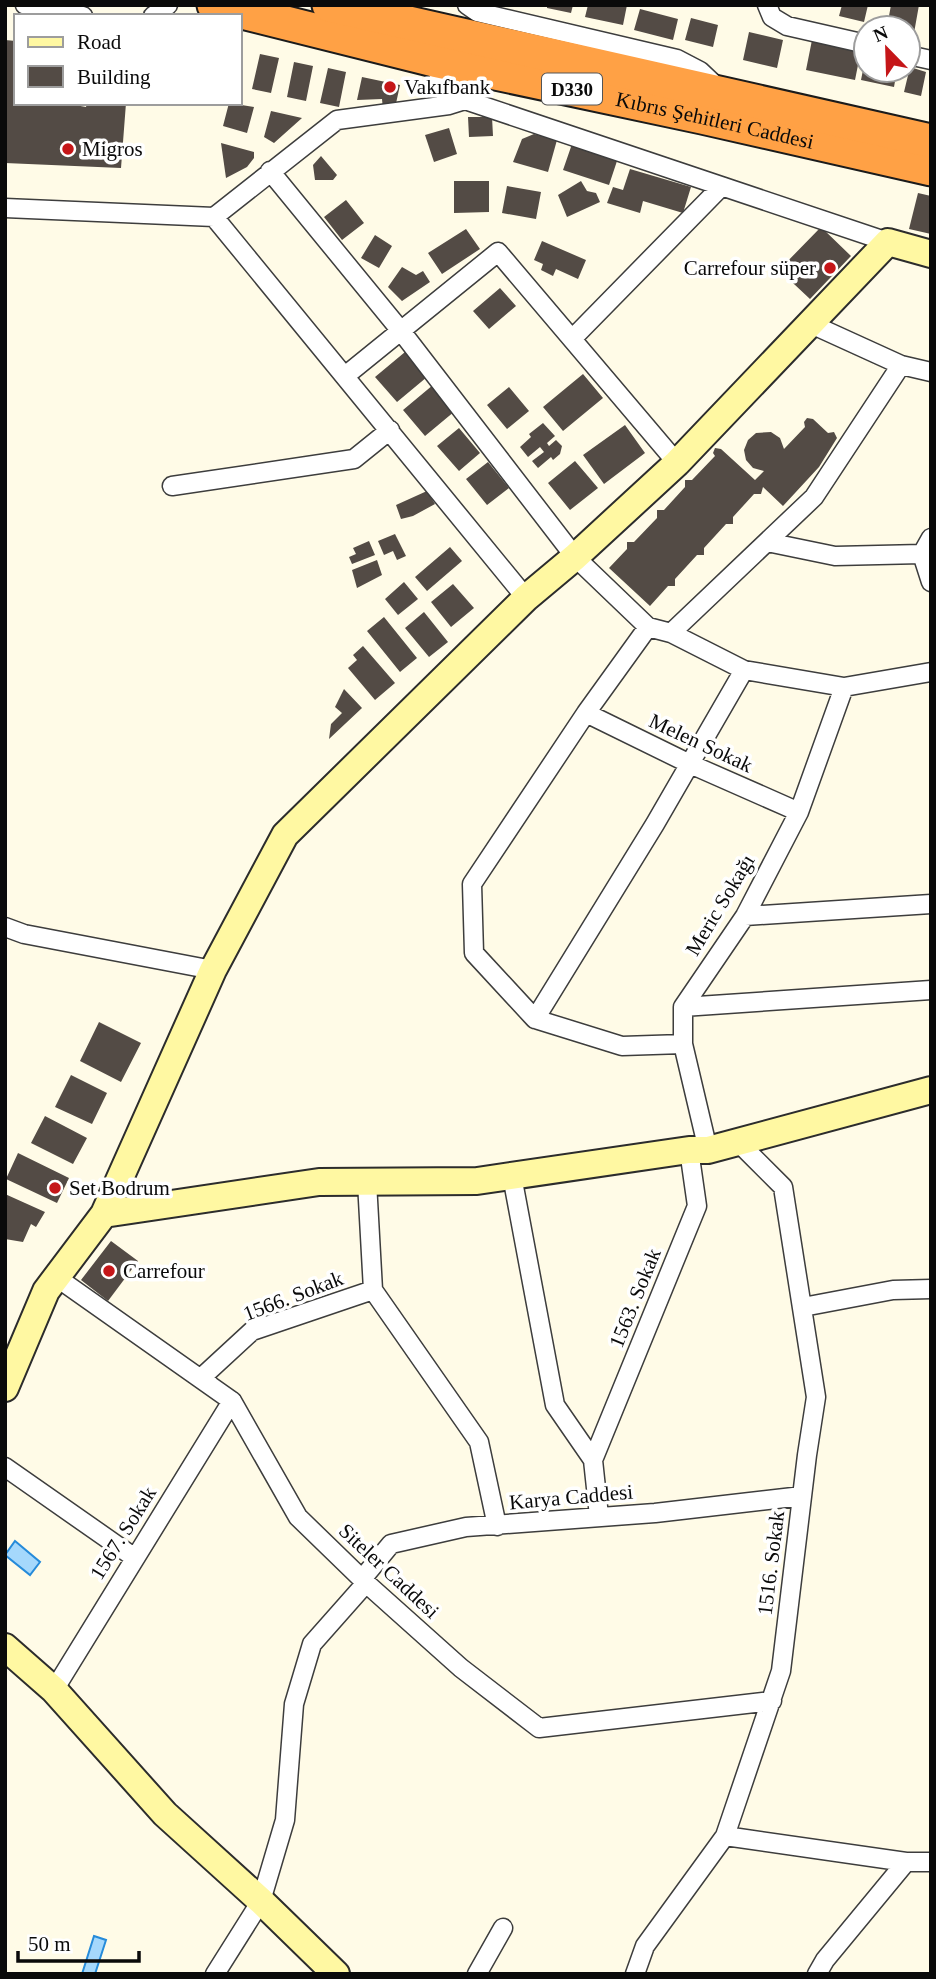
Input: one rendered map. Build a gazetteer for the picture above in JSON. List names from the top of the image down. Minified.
{"streets":{"highway":["D330","Kıbrıs Şehitleri Caddesi"],"street":["Melen Sokak","Meric Sokağı","1566. Sokak","1563. Sokak","Karya Caddesi","1567. Sokak","1516. Sokak","Siteler Caddesi"]},"crossings":[["Melen Sokak","Meric Sokağı"],["1566. Sokak","1567. Sokak"],["1566. Sokak","Siteler Caddesi"],["Karya Caddesi","1516. Sokak"],["Karya Caddesi","Siteler Caddesi"],["1567. Sokak","Siteler Caddesi"],["1516. Sokak","Siteler Caddesi"]],"places":["Vakıfbank","Migros","Carrefour süper","Set Bodrum","Carrefour"],"legend":["Road","Building"],"scale_bar":"50 m","north":"top left"}
